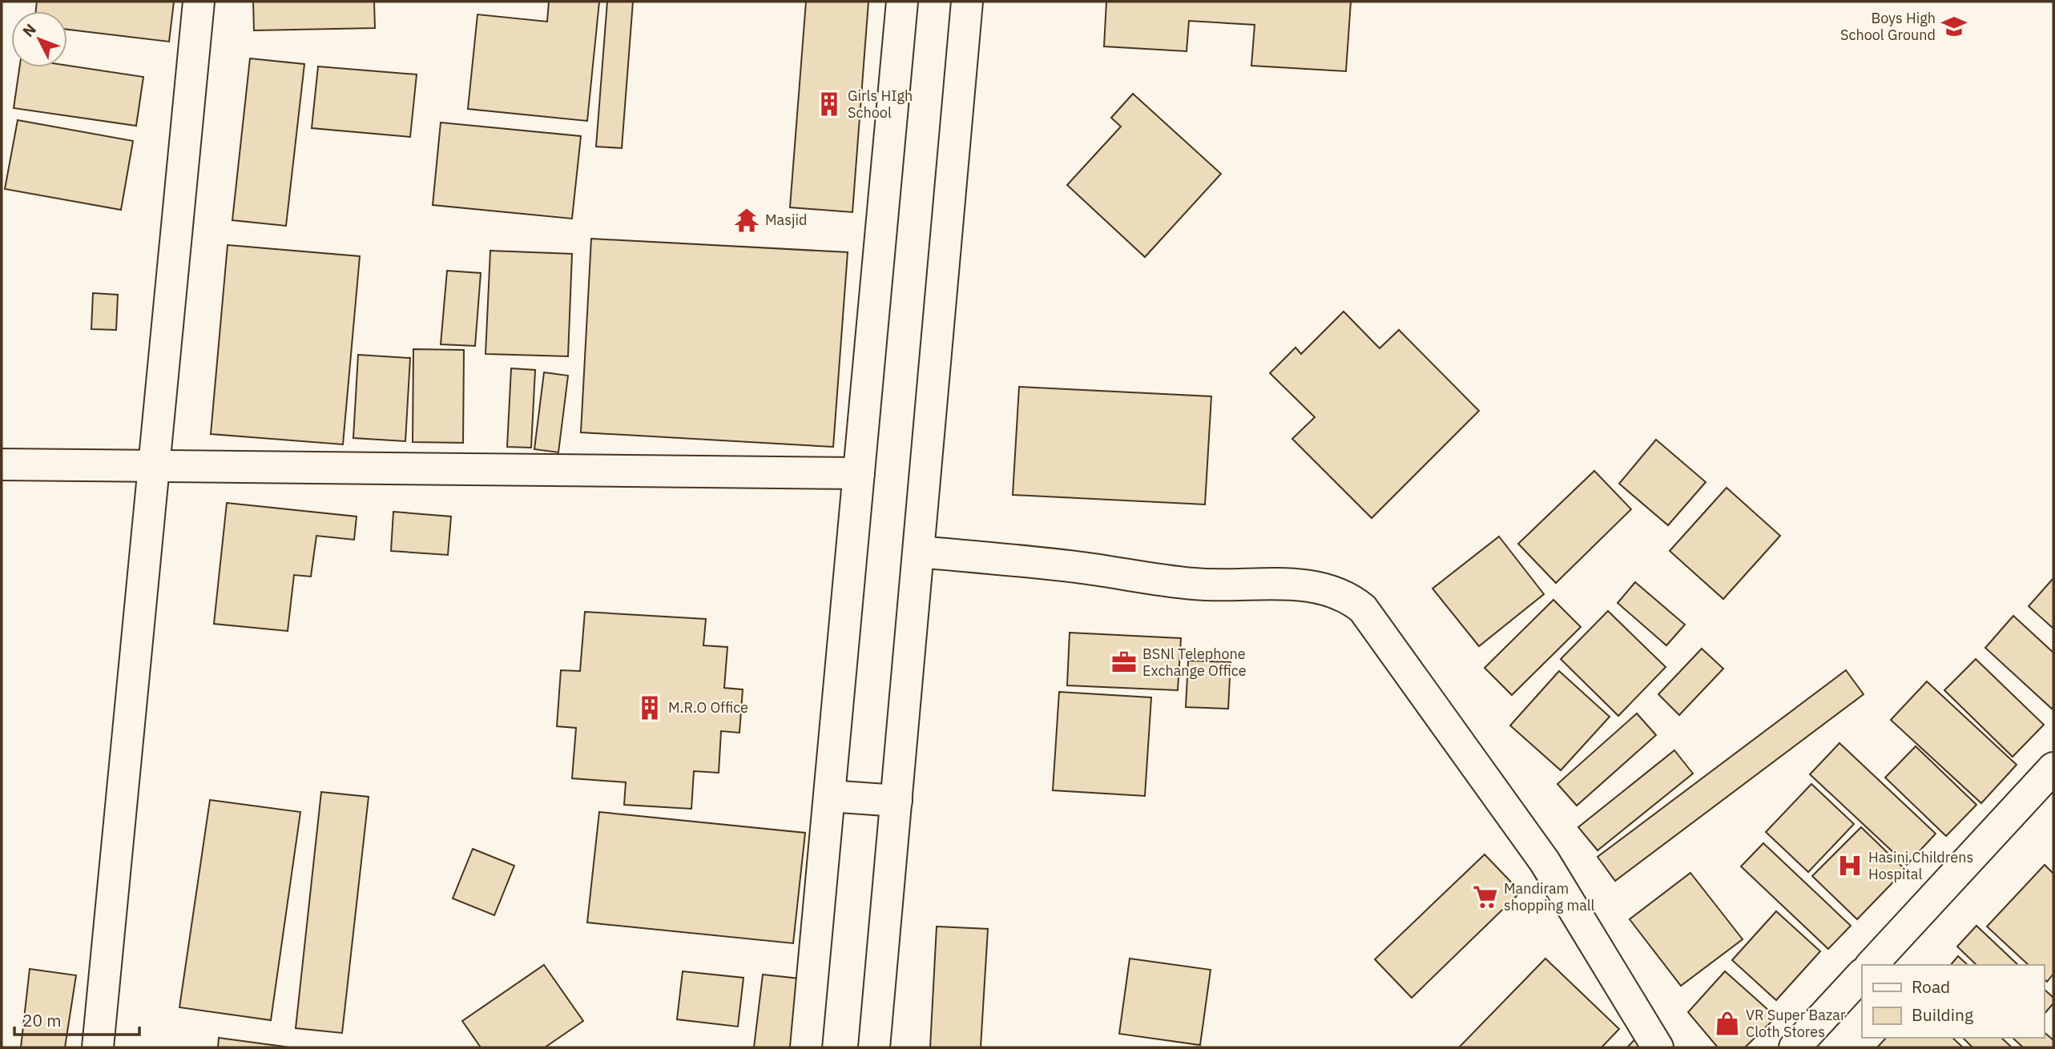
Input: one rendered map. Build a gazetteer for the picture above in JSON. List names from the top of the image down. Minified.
{"places":{"school or university":["Boys High School Ground"],"building":["Girls HIgh School","M.R.O Office"],"temple":["Masjid"],"office":["BSNl Telephone Exchange Office"],"hospital":["Hasini Childrens Hospital"],"supermarket":["Mandiram shopping mall"],"shop":["VR Super Bazar Cloth Stores"]},"legend":["Road","Building"],"scale_bar":"20 m","north":"top left"}
